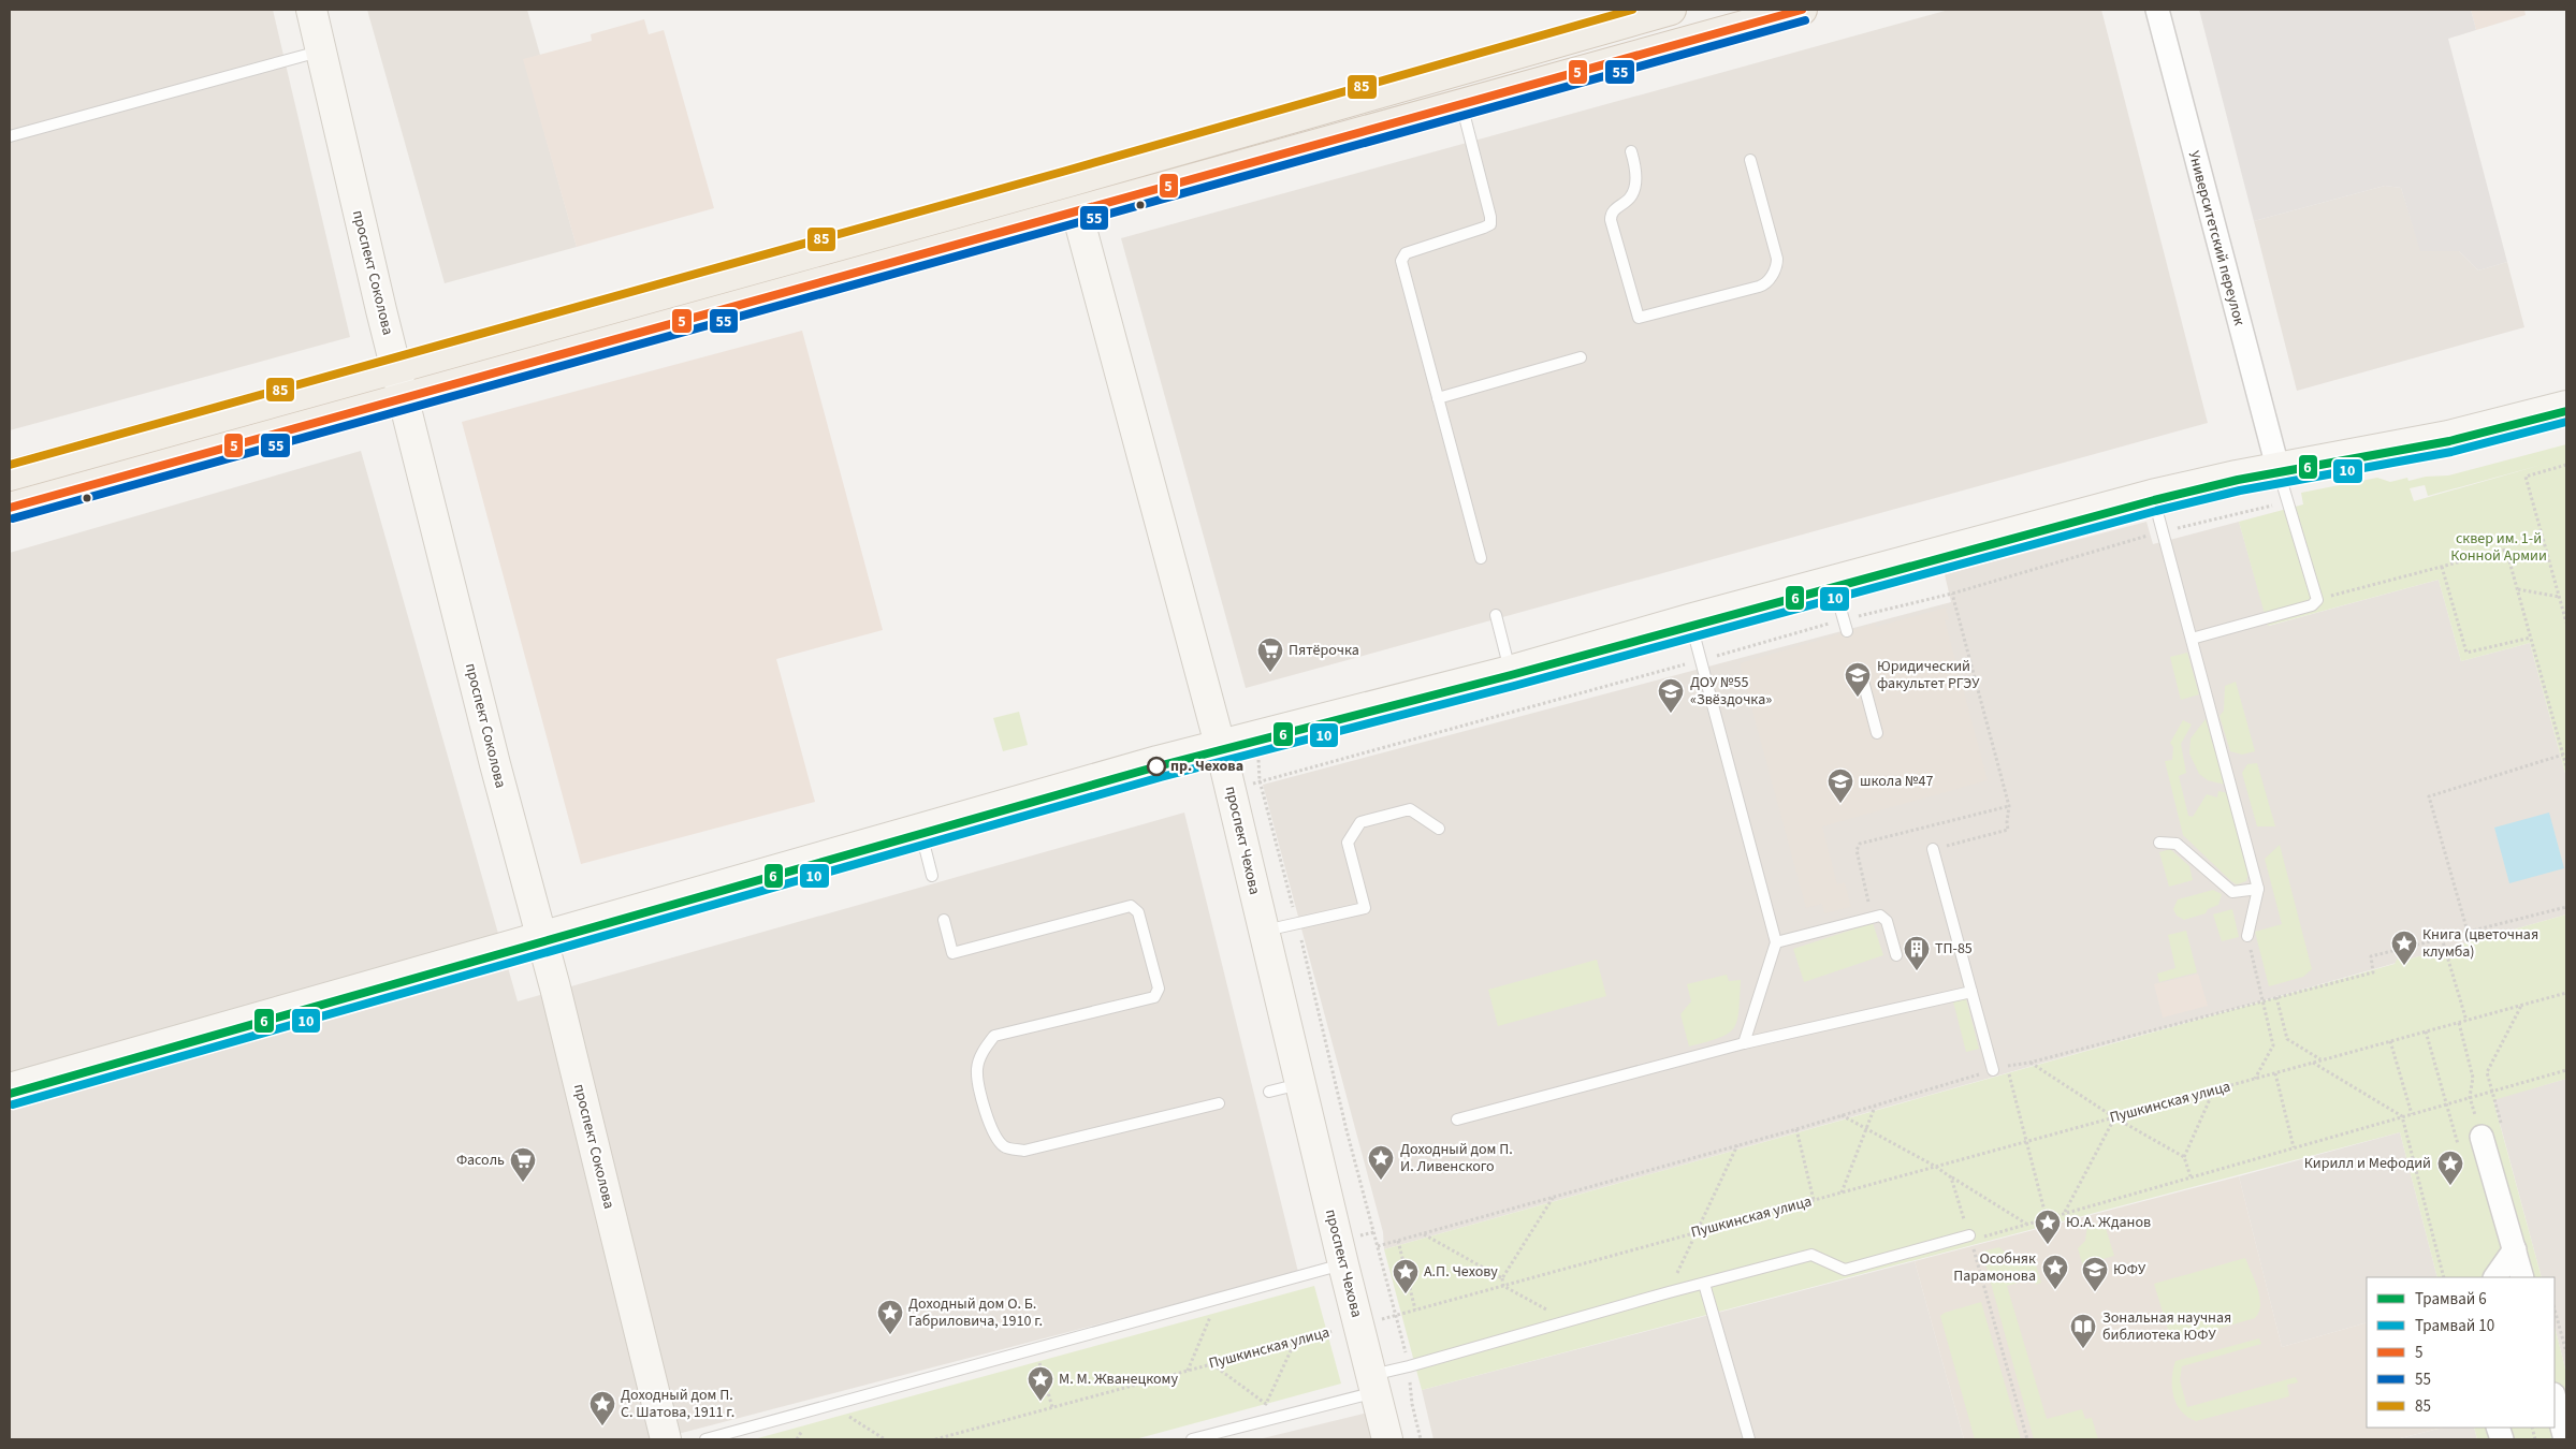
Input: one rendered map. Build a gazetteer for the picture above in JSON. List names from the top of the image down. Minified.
{"streets":{"main road":["проспект Соколова","проспект Чехова"],"street":["Университетский переулок"],"path":["Пушкинская улица"]},"crossings":[["проспект Чехова","Пушкинская улица"]],"parks":["сквер им. 1-й Конной Армии"],"places":{"supermarket":["Пятёрочка","Фасоль"],"school or university":["Юридический факультет РГЭУ","ДОУ №55 «Звёздочка»","школа №47","ЮФУ"],"other":["пр. Чехова"],"place":["Книга (цветочная клумба)","Доходный дом П. И. Ливенского","Кирилл и Мефодий","Ю.А. Жданов","Особняк Парамонова","А.П. Чехову","Доходный дом О. Б. Габриловича, 1910 г.","М. М. Жванецкому","Доходный дом П. С. Шатова, 1911 г."],"building":["ТП-85"],"library":["Зональная научная библиотека ЮФУ"]},"lines":["transit line 5","transit line 85","transit line 55","tram line 6","tram line 10"],"legend":["Трамвай 6","Трамвай 10","5","55","85"]}
